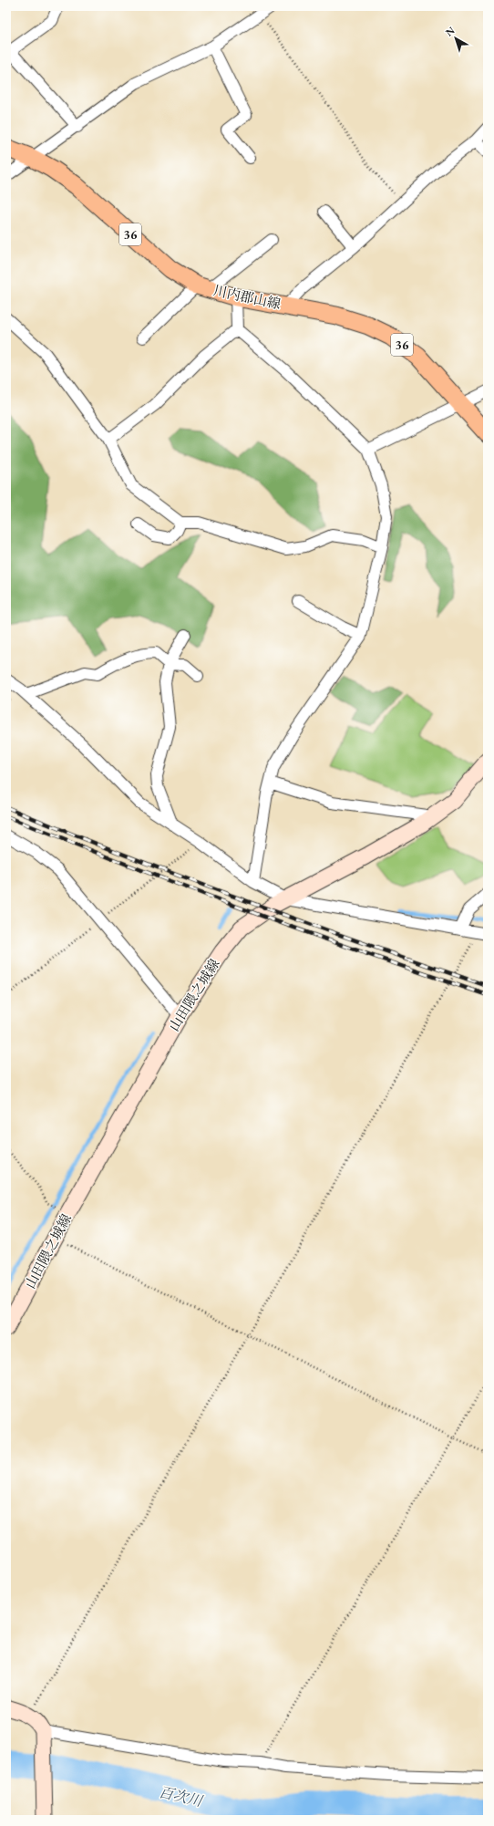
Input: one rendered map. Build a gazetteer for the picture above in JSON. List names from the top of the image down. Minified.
{"streets":{"main road":["36","川内郡山線","山田隈之城線"]},"water":["百次川"],"north":"top left"}
